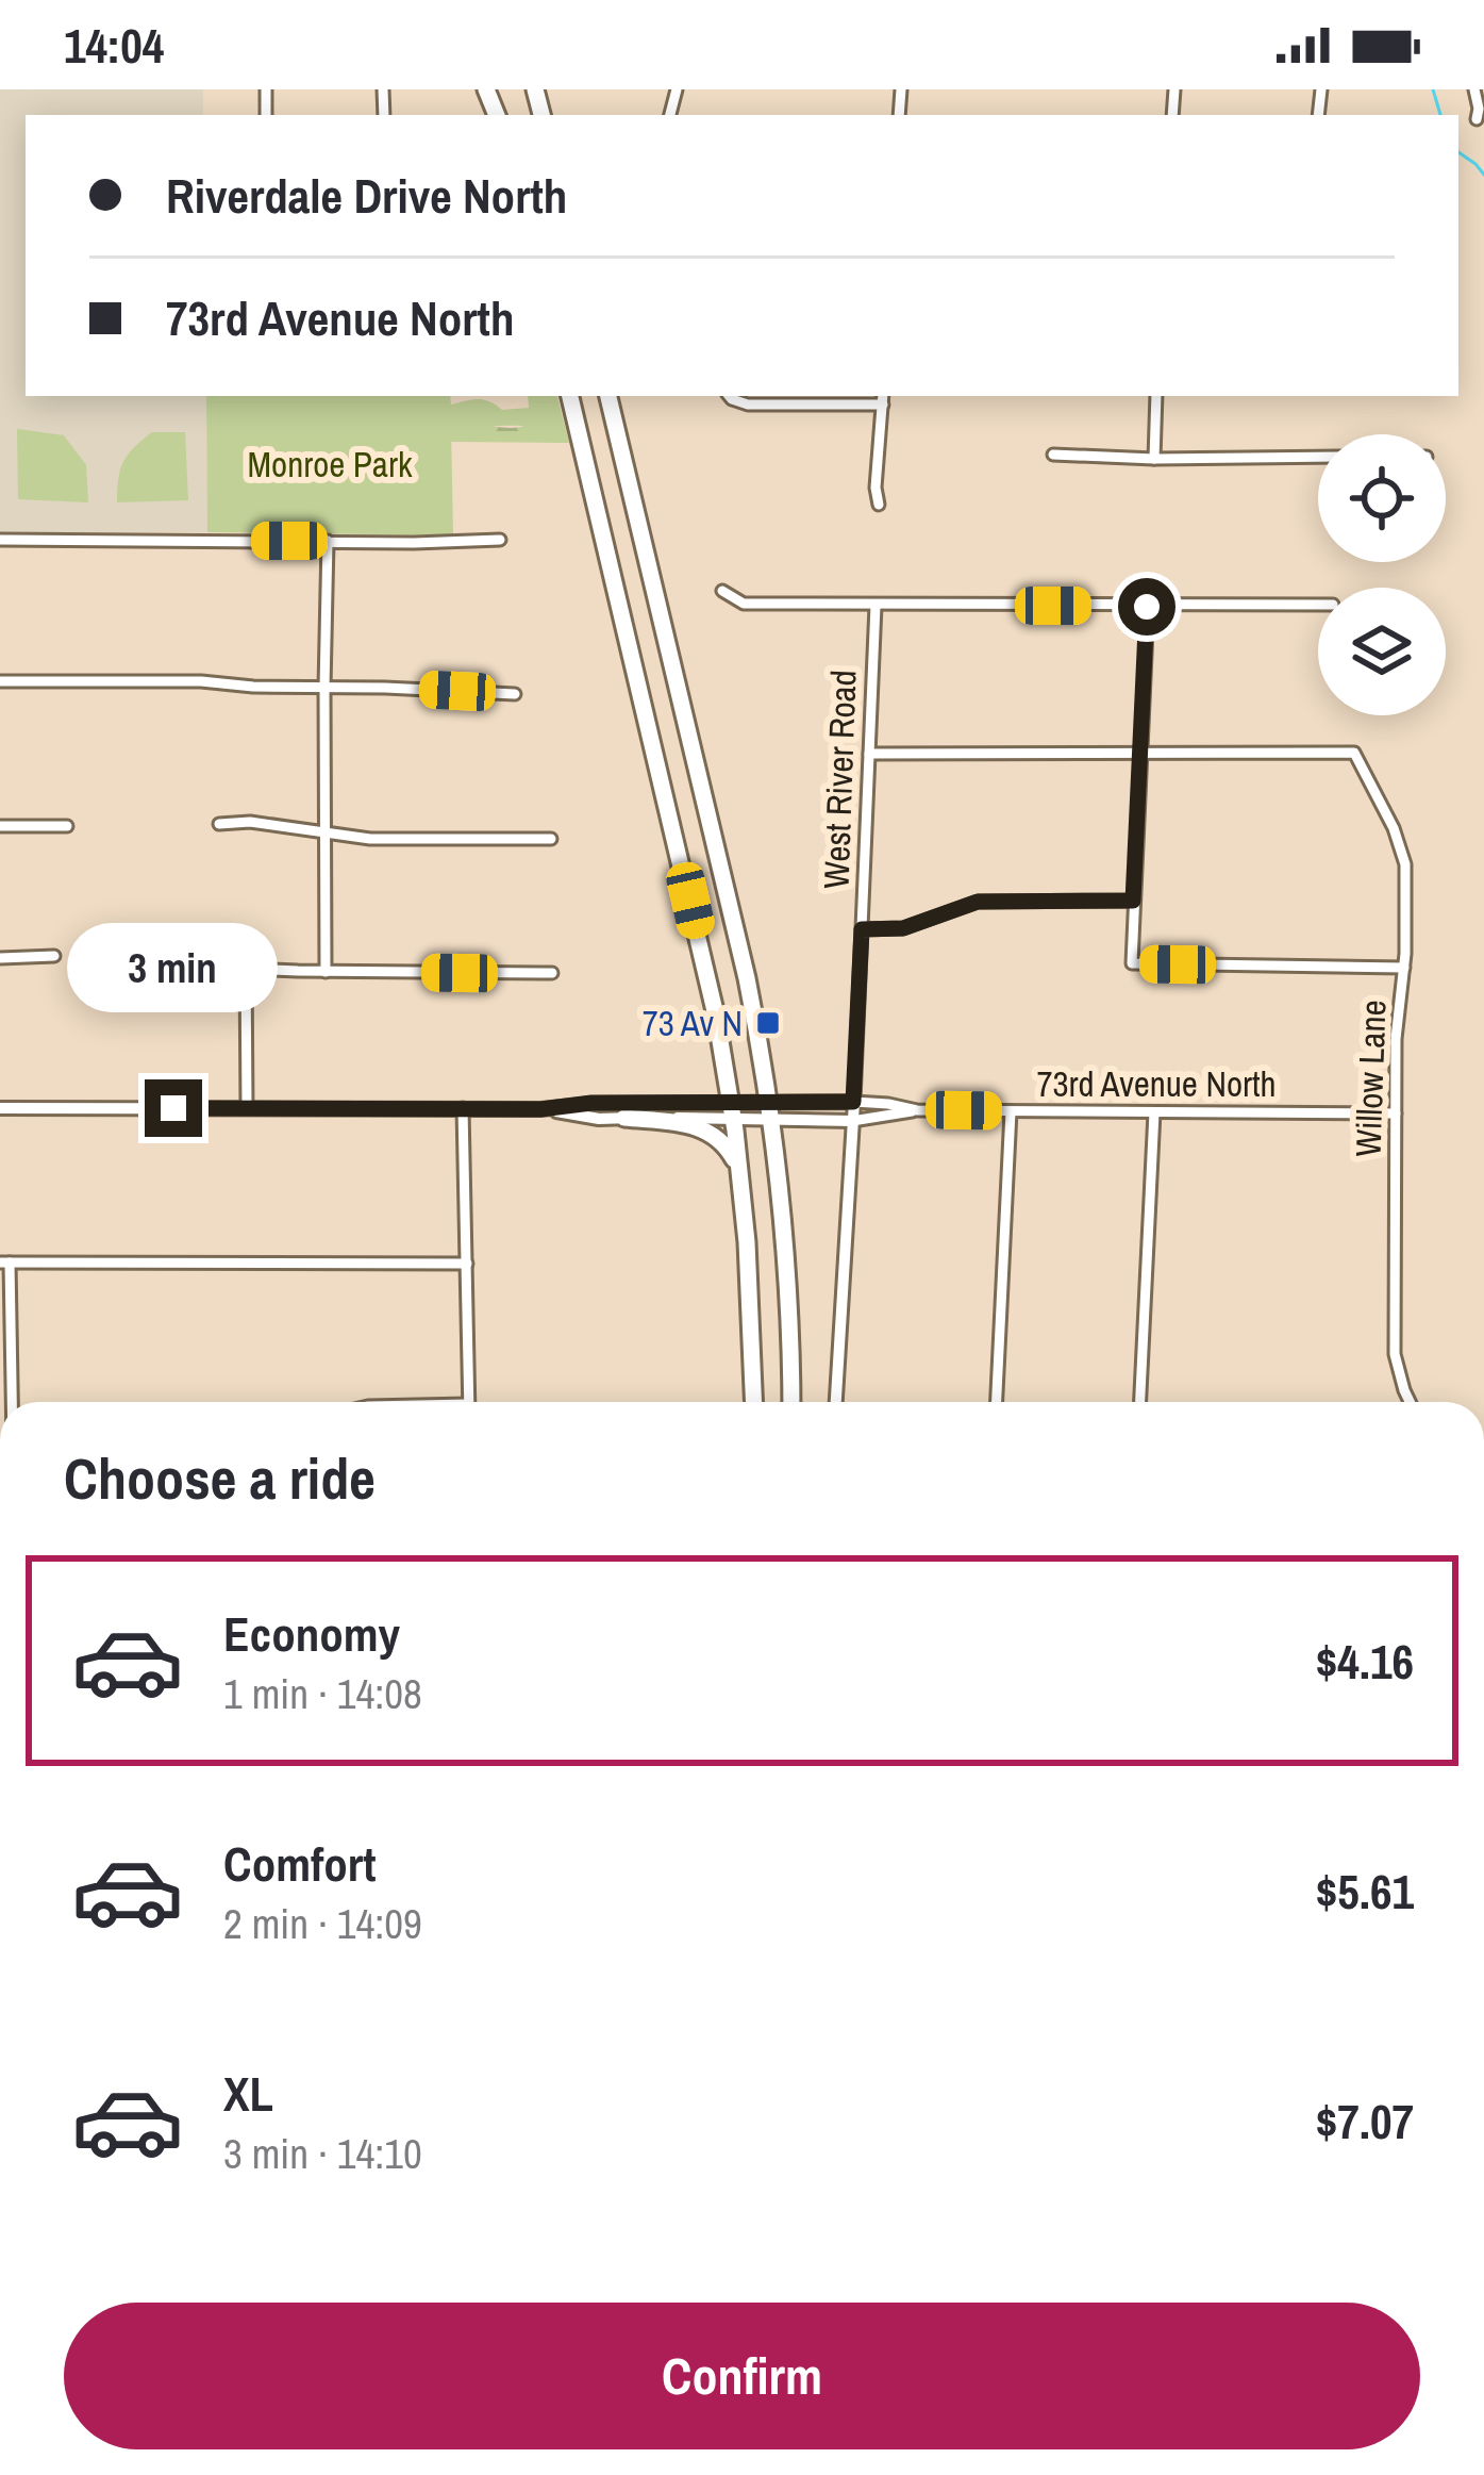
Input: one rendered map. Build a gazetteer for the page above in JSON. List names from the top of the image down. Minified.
{"streets":{"street":["West River Road","Willow Lane","73rd Avenue North"]},"crossings":[["West River Road","73rd Avenue North"],["Willow Lane","73rd Avenue North"]],"parks":["Monroe Park"],"places":{"transit":["73 Av N"]},"page":{"status":"14:04","banner":["Riverdale Drive North","73rd Avenue North"],"bubble":"3 min","heading":"Choose a ride","list":[{"name":"Economy","note":"1 min · 14:08","value":"$4.16"},{"name":"Comfort","note":"2 min · 14:09","value":"$5.61"},{"name":"XL","note":"3 min · 14:10","value":"$7.07"}],"buttons":"Confirm"}}
